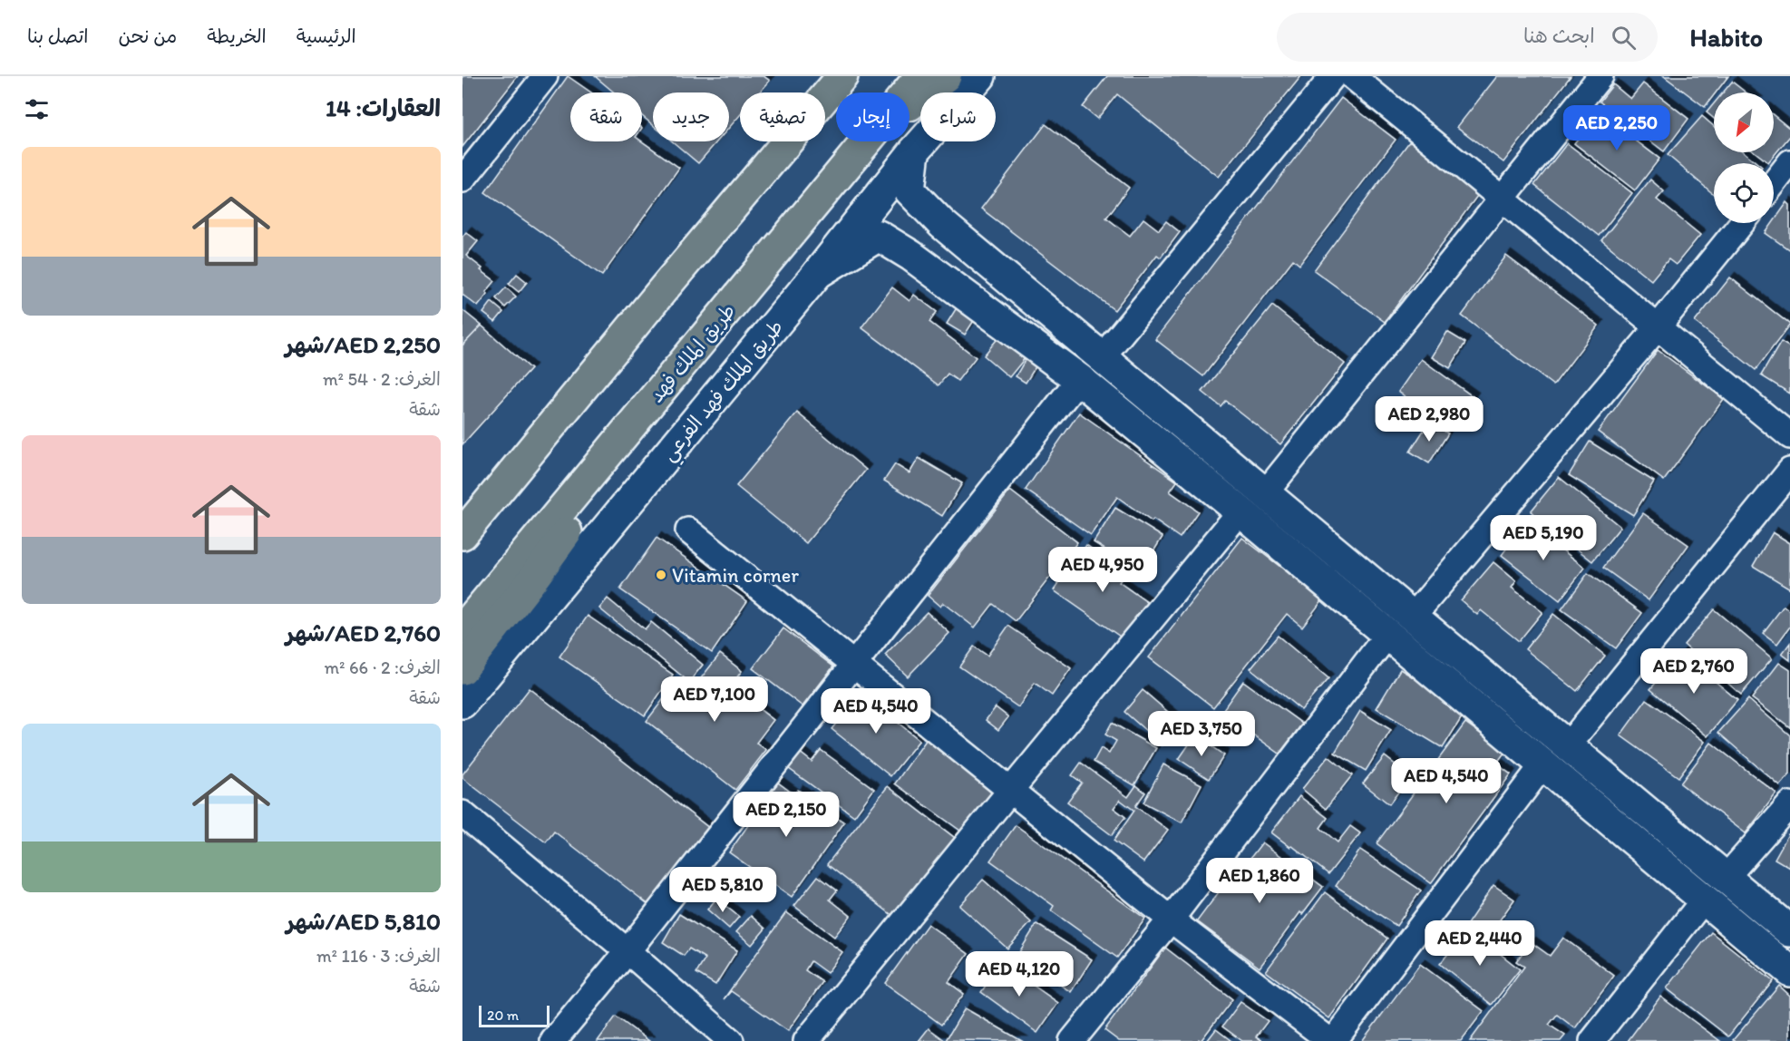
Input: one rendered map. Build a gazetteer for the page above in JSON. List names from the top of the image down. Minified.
{"streets":{"highway":["طريق الملك فهد"],"main road":["طريق الملك فهد الفرعي"]},"places":["Vitamin corner"],"scale_bar":"20 m","north":"bottom left","page":{"header":"Habito","search":"ابحث هنا","nav":["الرئيسية","الخريطة","من نحن","اتصل بنا"],"heading":"العقارات: 14","chip":["شراء","إيجار","تصفية","جديد","شقة"],"price":["AED 2,250","AED 2,980","AED 5,190","AED 4,950","AED 2,760","AED 7,100","AED 4,540","AED 3,750","AED 4,540","AED 2,150","AED 1,860","AED 5,810","AED 2,440","AED 4,120"],"list":[{"name":"AED 2,250/شهر","note":"الغرف: 2 · 54 m² · شقة"},{"name":"AED 2,760/شهر","note":"الغرف: 2 · 66 m² · شقة"},{"name":"AED 5,810/شهر","note":"الغرف: 3 · 116 m² · شقة"}],"scale":"20 m"}}
